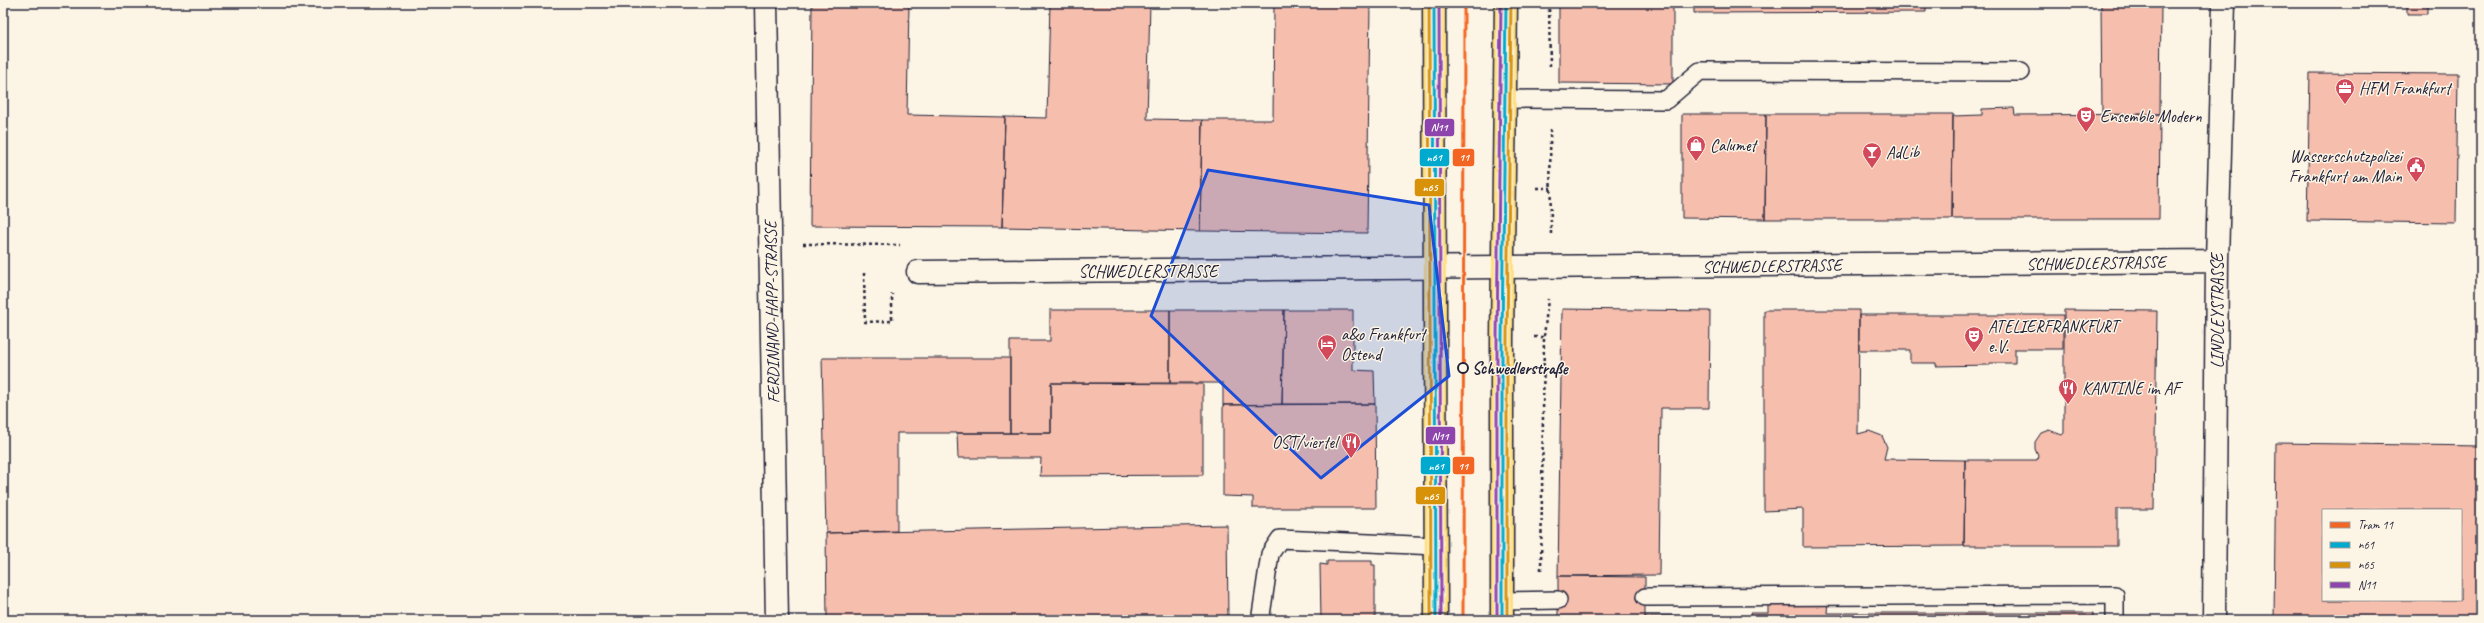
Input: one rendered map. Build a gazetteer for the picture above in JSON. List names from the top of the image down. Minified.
{"streets":{"street":["SCHWEDLERSTRASSE","LINDLEYSTRASSE","FERDINAND-HAPP-STRASSE"]},"crossings":[["SCHWEDLERSTRASSE","LINDLEYSTRASSE"]],"places":{"office":["HFM Frankfurt"],"theatre":["Ensemble Modern","ATELIERFRANKFURT e.V."],"shop":["Calumet"],"bar":["AdLib"],"public building":["Wasserschutzpolizei Frankfurt am Main"],"hotel":["a&o Frankfurt Ostend"],"other":["Schwedlerstraße"],"restaurant":["KANTINE im AF","OST/viertel"]},"lines":["tram line 11","transit line n61","transit line n65","transit line N11"],"legend":["Tram 11","n61","n65","N11"]}
